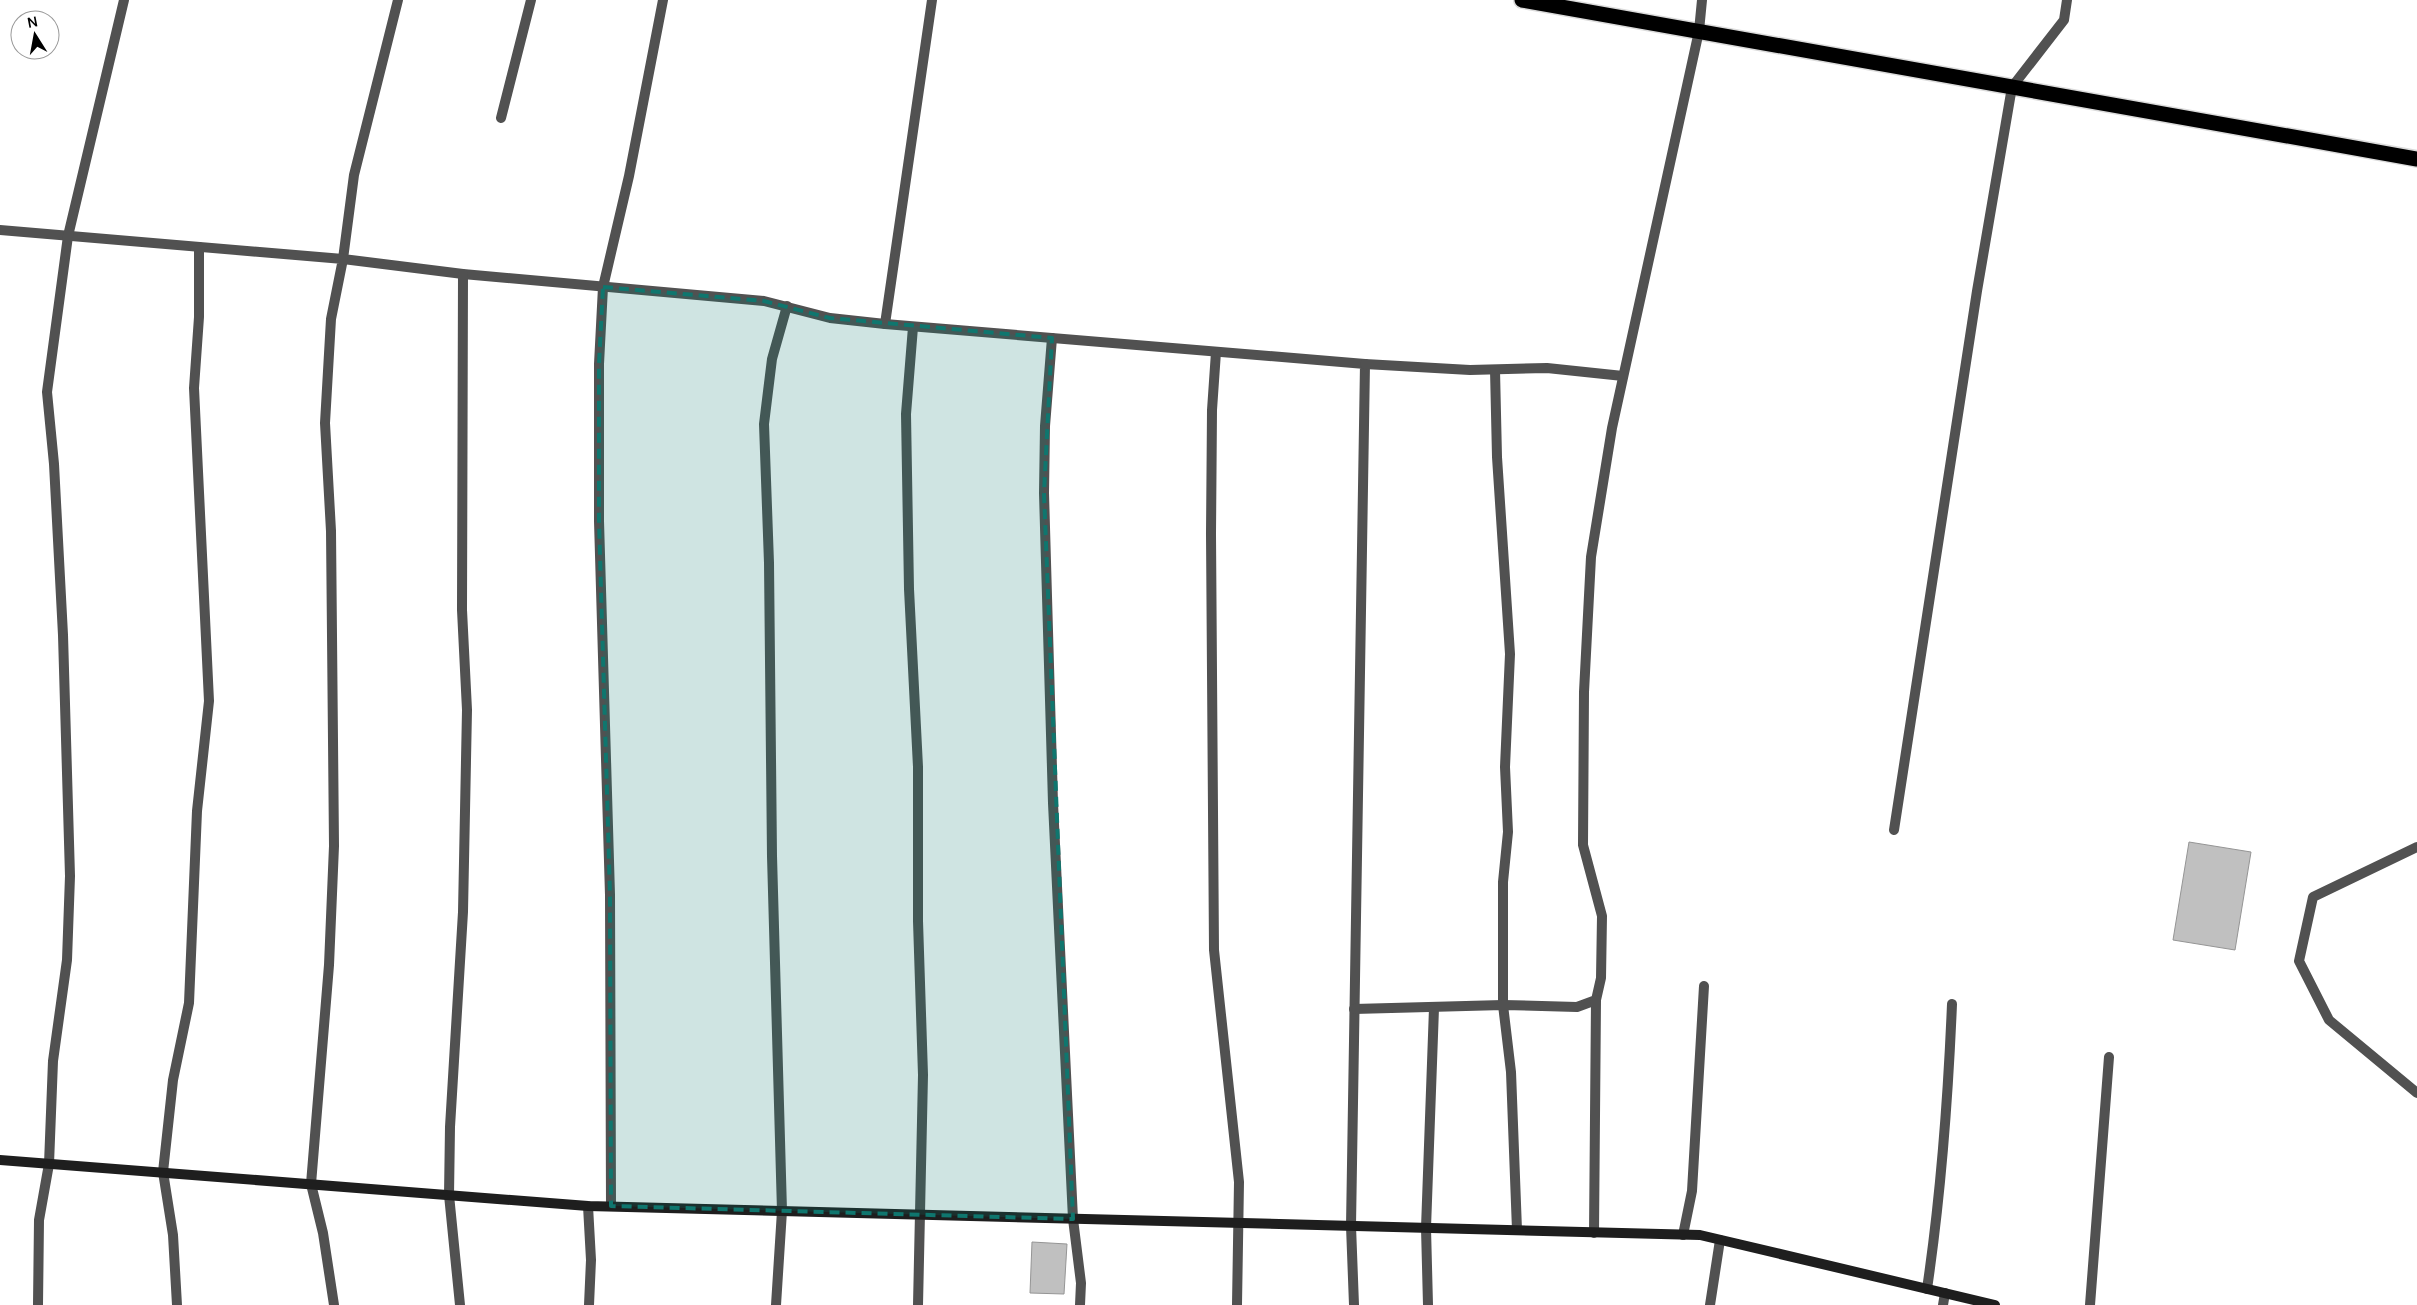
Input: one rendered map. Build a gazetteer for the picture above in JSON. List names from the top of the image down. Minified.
{"north":"top"}
